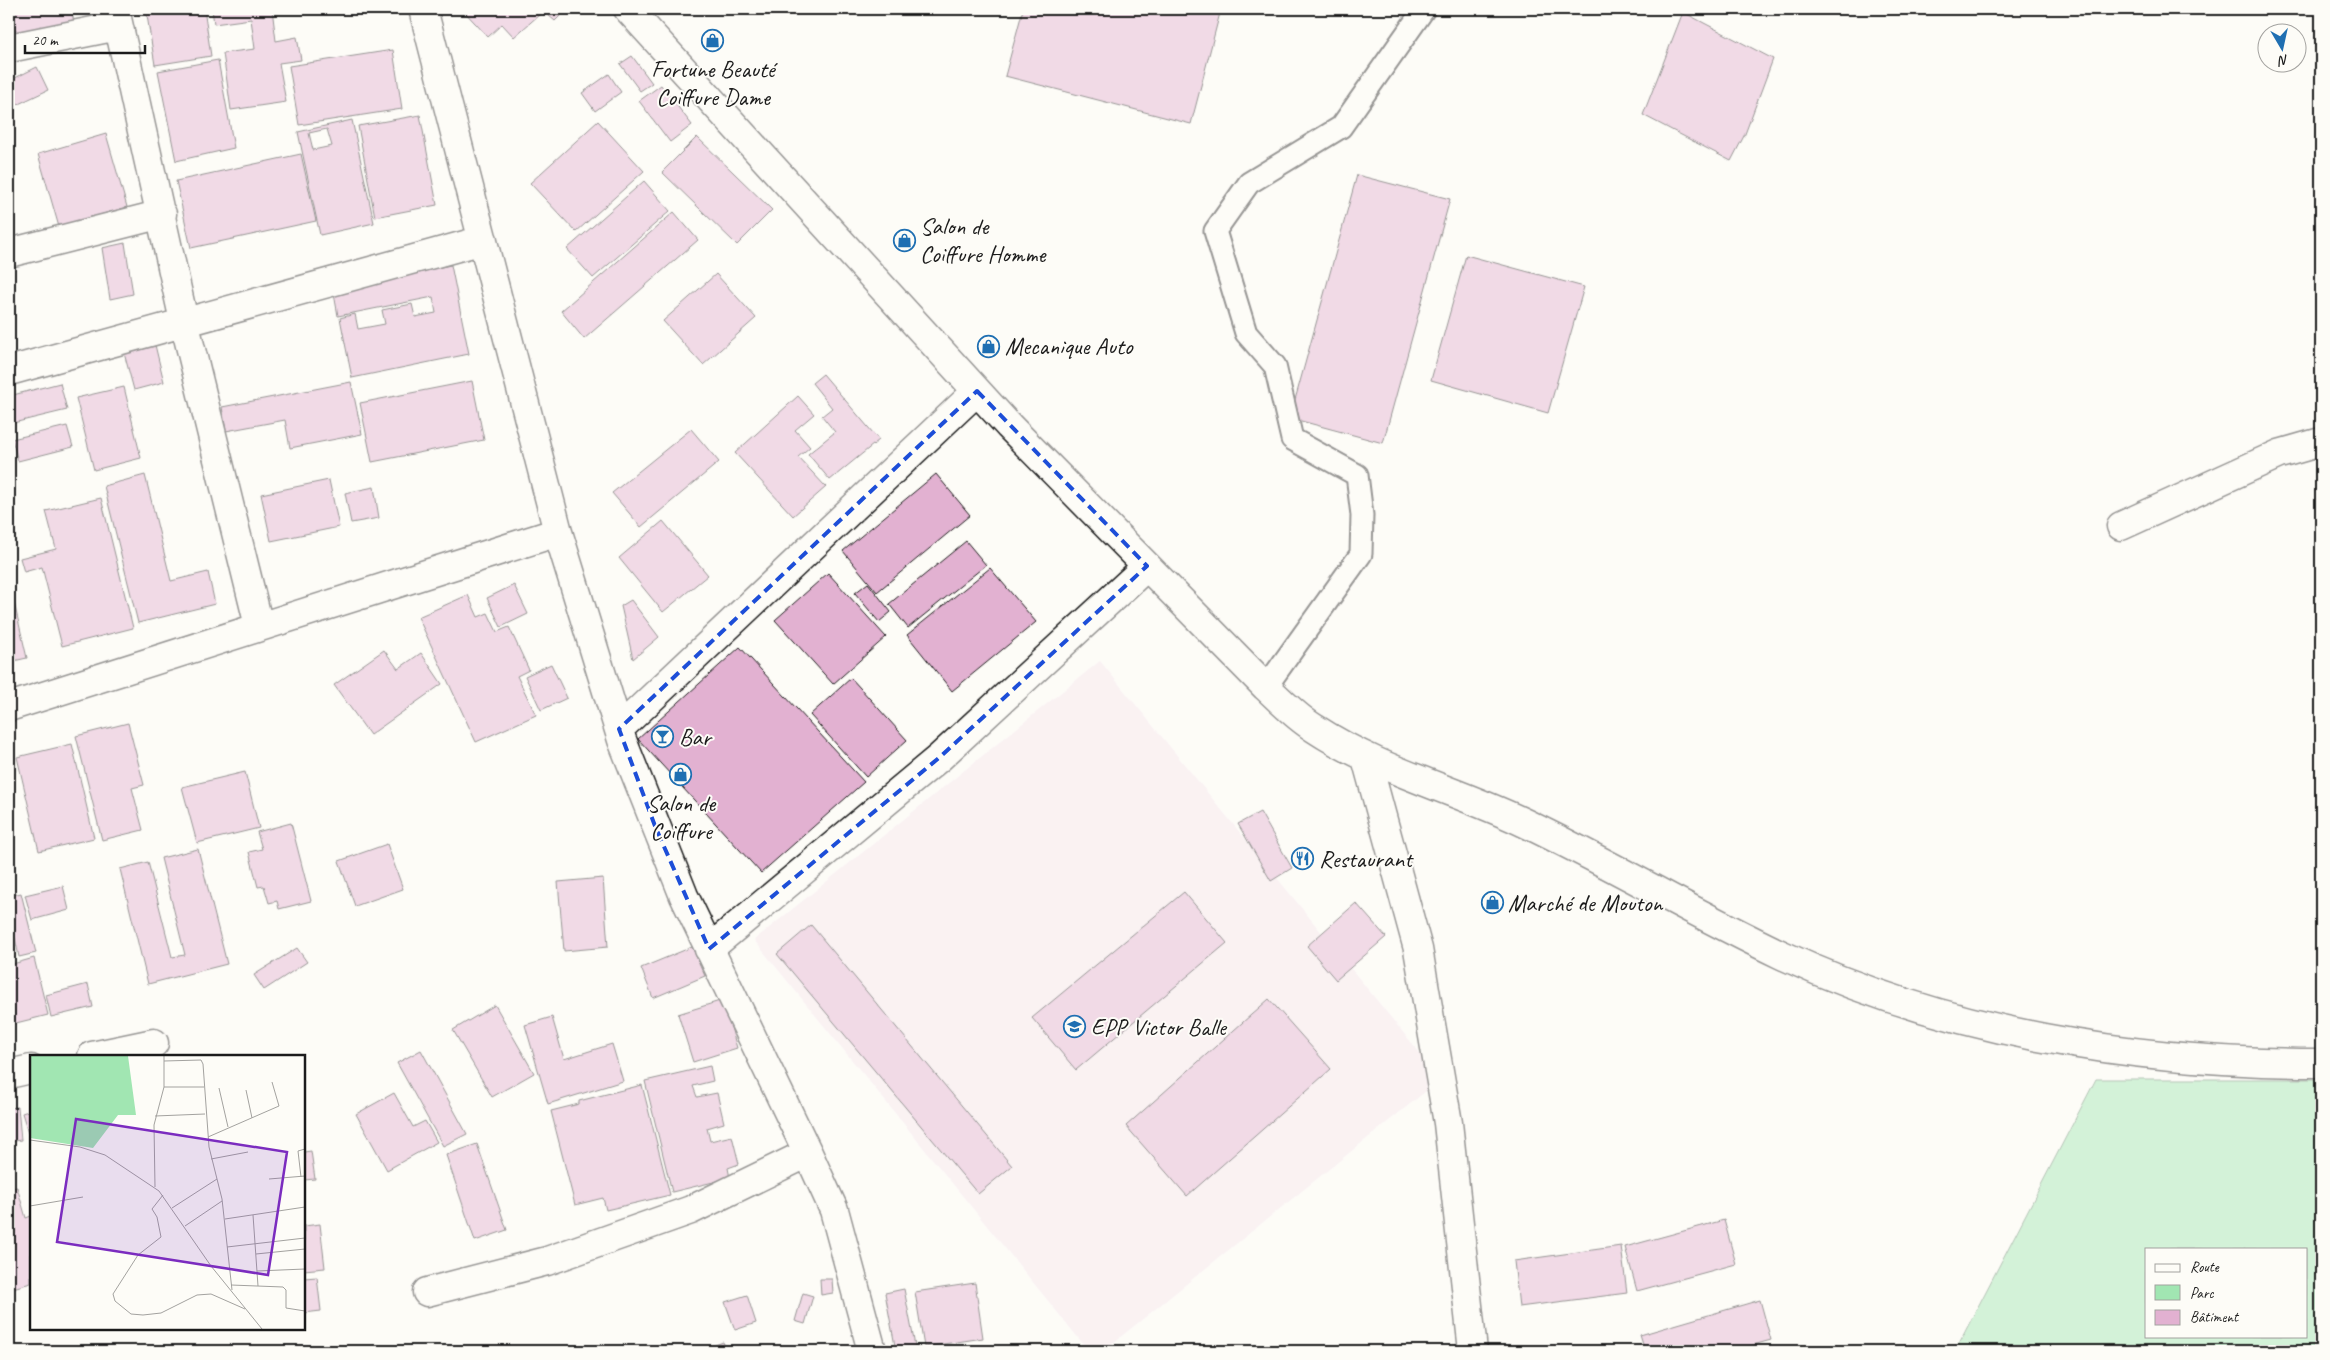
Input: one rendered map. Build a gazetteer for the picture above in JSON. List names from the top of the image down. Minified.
{"places":{"shop":["Fortune Beauté Coiffure Dame","Salon de Coiffure Homme","Mecanique Auto","Salon de Coiffure","Marché de Mouton"],"bar":["Bar"],"restaurant":["Restaurant"],"school or university":["EPP Victor Balle"]},"legend":["Route","Parc","Bâtiment"],"scale_bar":"20 m","north":"bottom"}
